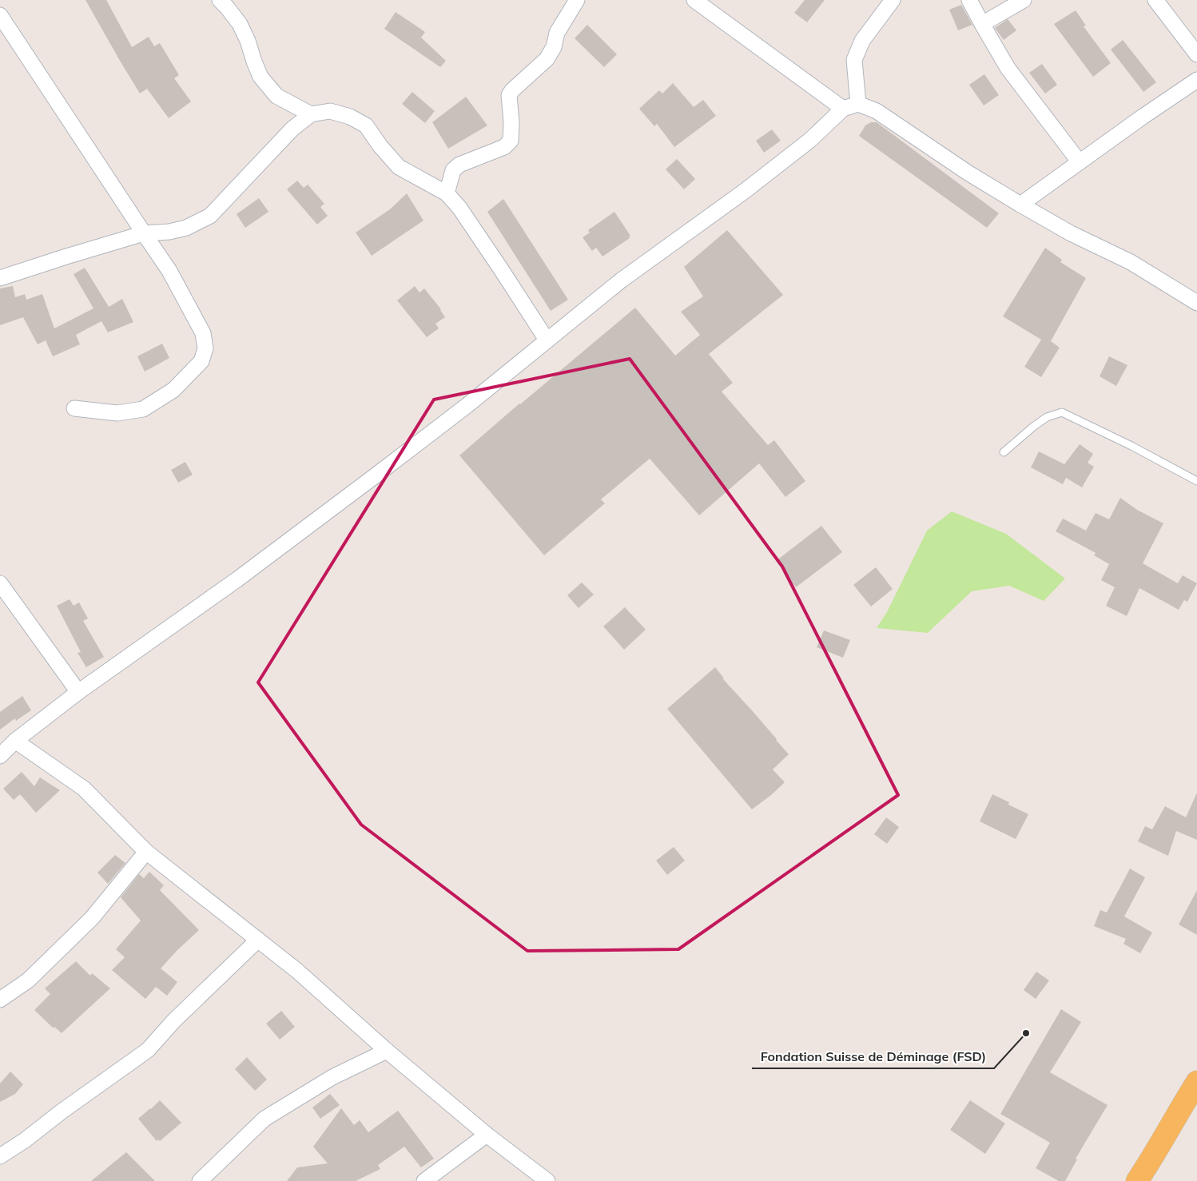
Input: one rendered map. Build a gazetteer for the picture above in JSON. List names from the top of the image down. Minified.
{"places":["Fondation Suisse de Déminage (FSD)"]}
